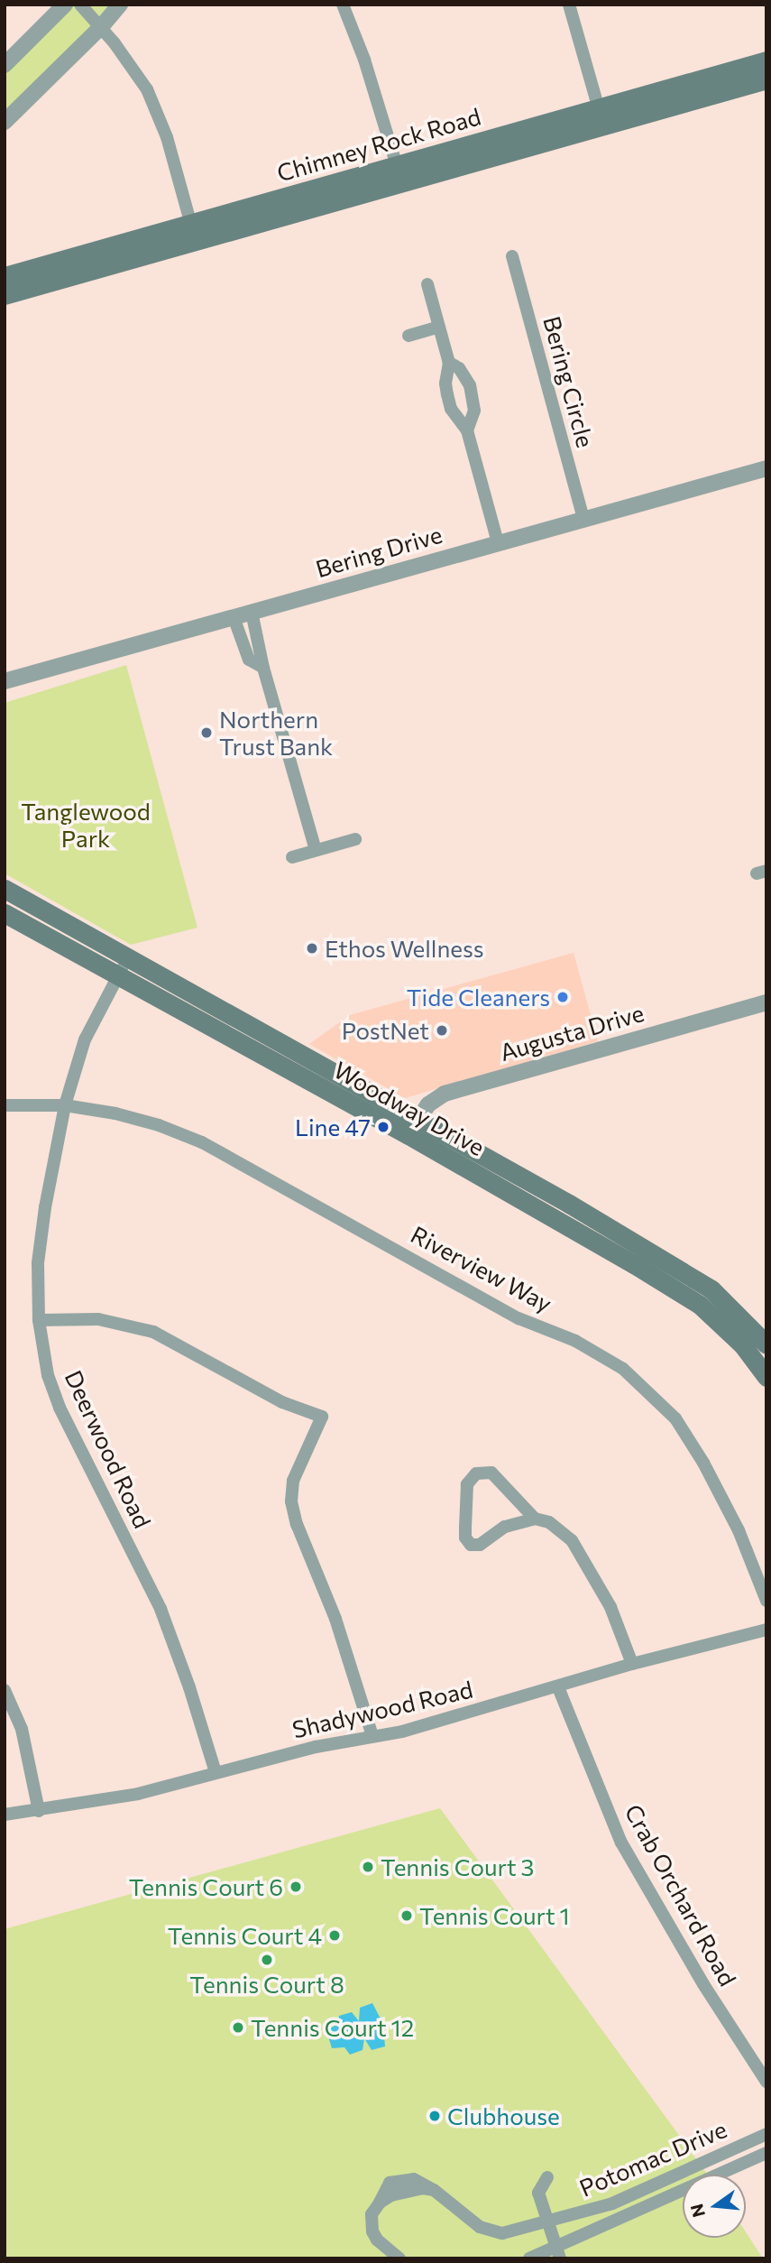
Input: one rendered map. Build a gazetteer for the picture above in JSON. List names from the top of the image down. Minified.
{"streets":{"main road":["Chimney Rock Road","Woodway Drive"],"street":["Bering Circle","Bering Drive","Augusta Drive","Riverview Way","Deerwood Road","Shadywood Road","Crab Orchard Road","Potomac Drive"]},"crossings":[["Bering Circle","Bering Drive"],["Augusta Drive","Woodway Drive"],["Woodway Drive","Deerwood Road"],["Riverview Way","Deerwood Road"],["Deerwood Road","Shadywood Road"],["Shadywood Road","Crab Orchard Road"]],"parks":["Tanglewood Park"],"places":["Northern Trust Bank","Ethos Wellness","Tide Cleaners","PostNet","Line 47","Tennis Court 3","Tennis Court 6","Tennis Court 1","Tennis Court 4","Tennis Court 8","Tennis Court 12","Clubhouse"],"north":"left"}
